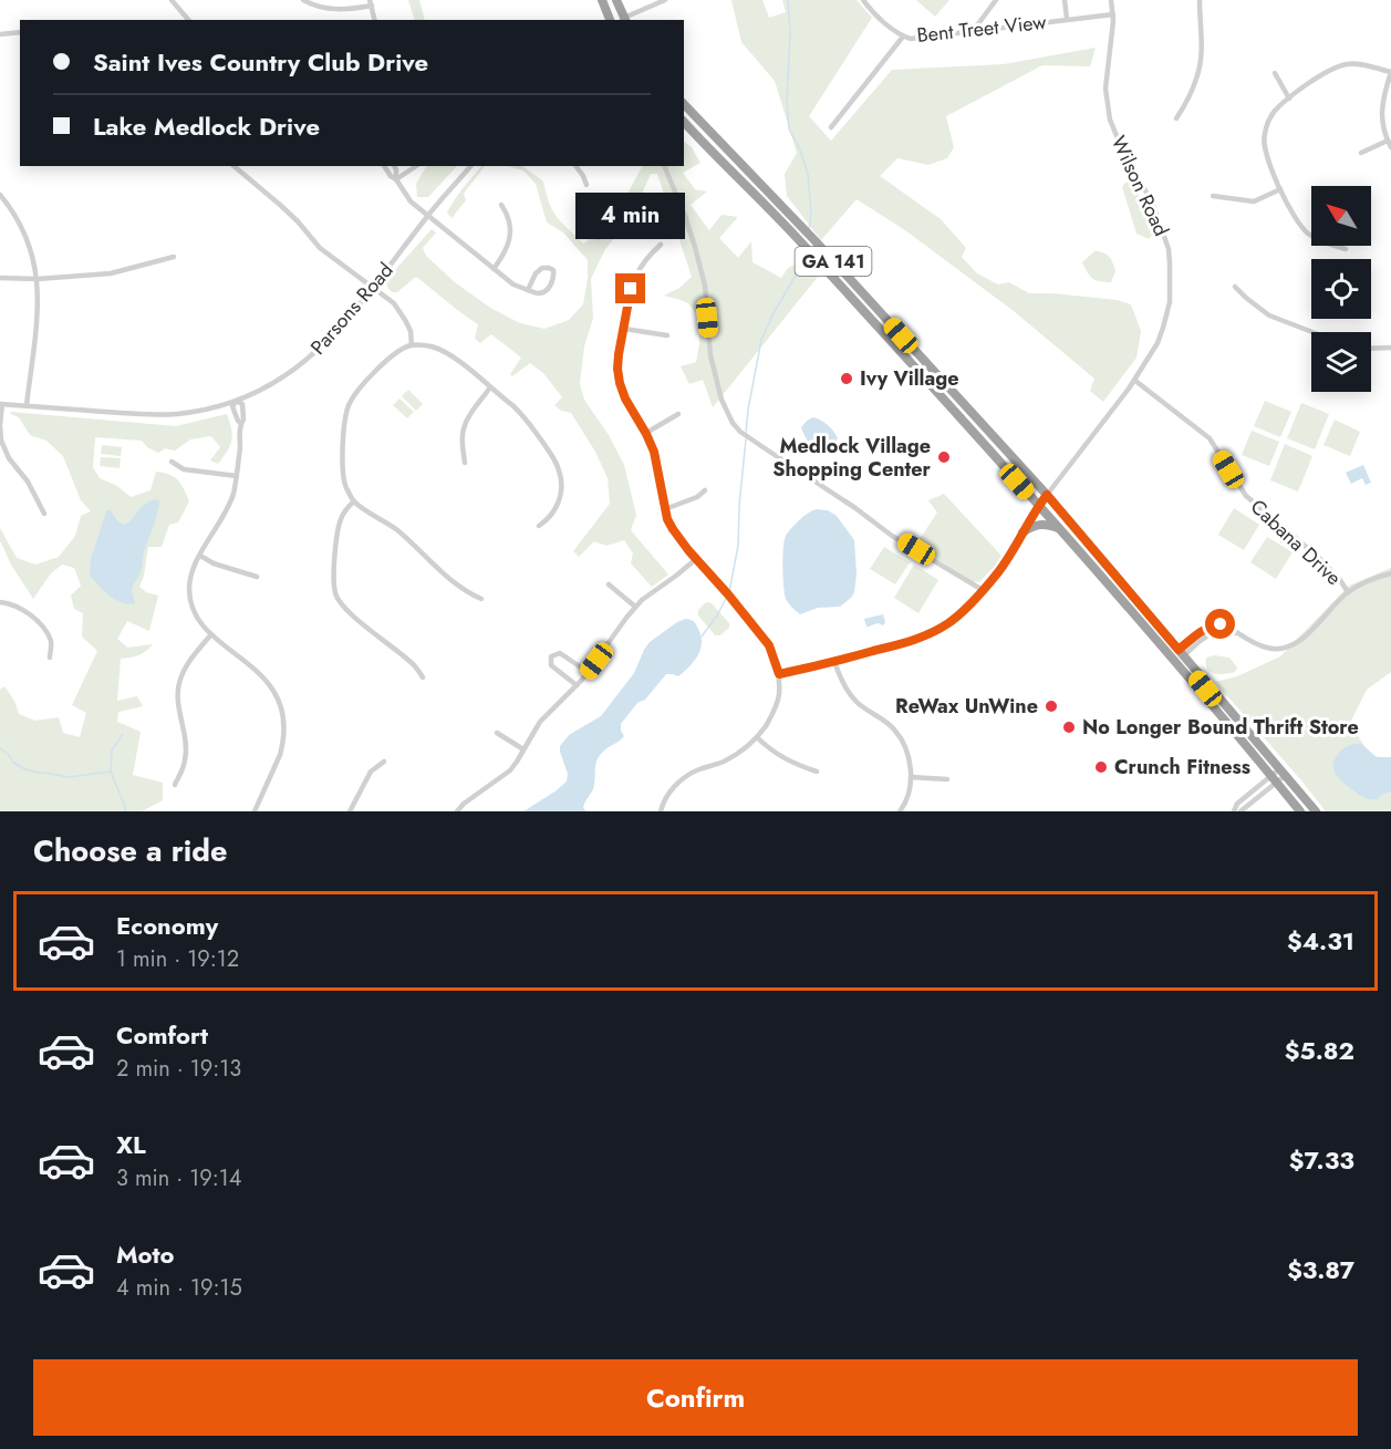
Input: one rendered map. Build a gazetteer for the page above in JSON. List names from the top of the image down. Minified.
{"streets":{"highway":["GA 141"],"street":["Bent Treet View","Wilson Road","Parsons Road","Cabana Drive"]},"crossings":[["Bent Treet View","Wilson Road"],["Wilson Road","GA 141"],["Wilson Road","Cabana Drive"]],"places":["Ivy Village","Medlock Village Shopping Center","ReWax UnWine","No Longer Bound Thrift Store","Crunch Fitness"],"north":"top left","page":{"banner":["Saint Ives Country Club Drive","Lake Medlock Drive"],"bubble":"4 min","heading":"Choose a ride","list":[{"name":"Economy","note":"1 min · 19:12","value":"$4.31"},{"name":"Comfort","note":"2 min · 19:13","value":"$5.82"},{"name":"XL","note":"3 min · 19:14","value":"$7.33"},{"name":"Moto","note":"4 min · 19:15","value":"$3.87"}],"buttons":"Confirm"}}
